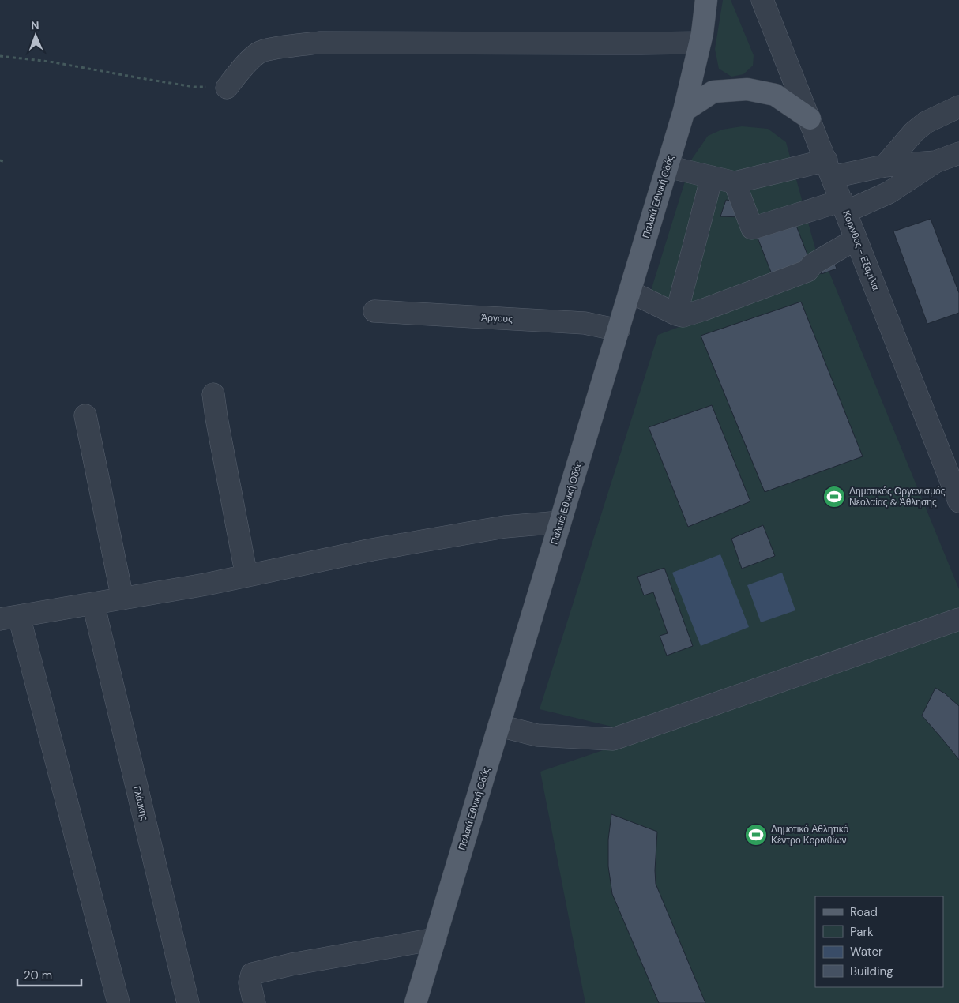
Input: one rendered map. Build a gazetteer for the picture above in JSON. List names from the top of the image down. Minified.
{"streets":{"main road":["Παλαιά Εθνική Οδός"],"street":["Κορινθος - Εξαμιλια","Άργους","Γλάυκης"]},"crossings":[["Παλαιά Εθνική Οδός","Άργους"]],"places":{"sports":["Δημοτικός Οργανισμός Νεολαίας & Άθλησης","Δημοτικό Αθλητικό Κέντρο Κορινθίων"]},"legend":["Road","Park","Water","Building"],"scale_bar":"20 m","north":"top"}
